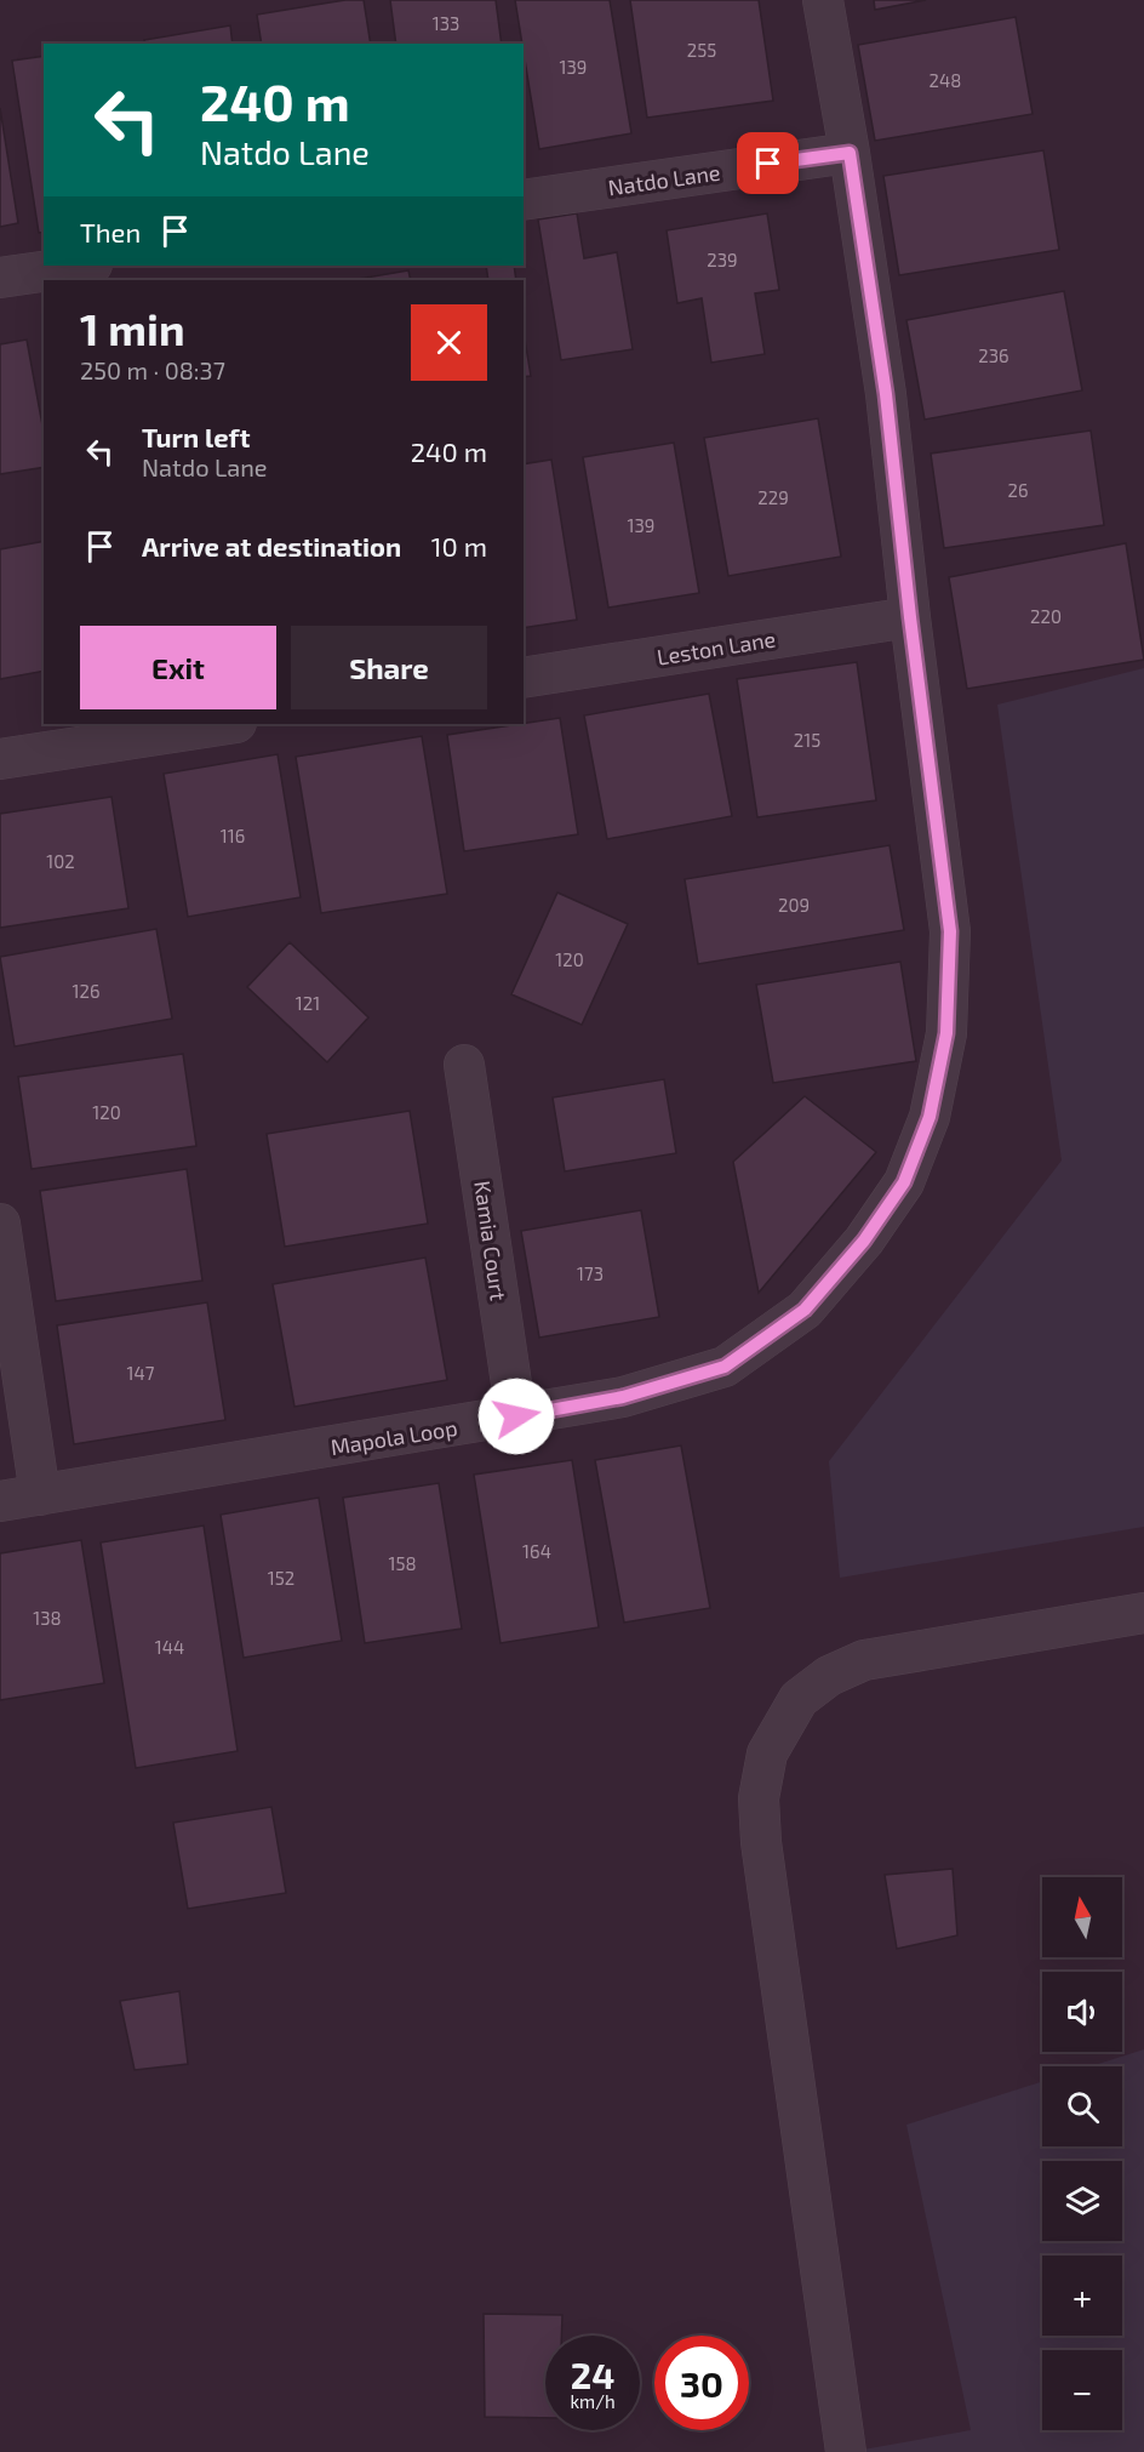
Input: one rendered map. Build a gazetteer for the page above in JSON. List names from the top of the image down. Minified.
{"streets":{"street":["Natdo Lane","Leston Lane","Kamia Court","Mapola Loop"]},"crossings":[["Natdo Lane","Mapola Loop"],["Leston Lane","Mapola Loop"],["Kamia Court","Mapola Loop"]],"house_numbers":["133","255","139","248","239","236","26","229","139","220","215","116","102","209","120","126","121","120","173","147","164","158","152","138","144"],"north":"top","page":{"turn":["240 m","Natdo Lane"],"then":"Then","heading":["1 min","250 m · 08:37"],"list":[{"name":"Turn left","note":"Natdo Lane","value":"240 m"},{"name":"Arrive at destination","value":"10 m"}],"buttons":["Exit","Share"],"map_buttons":["+","−"],"speed":"24 km/h","limit":"30"}}
